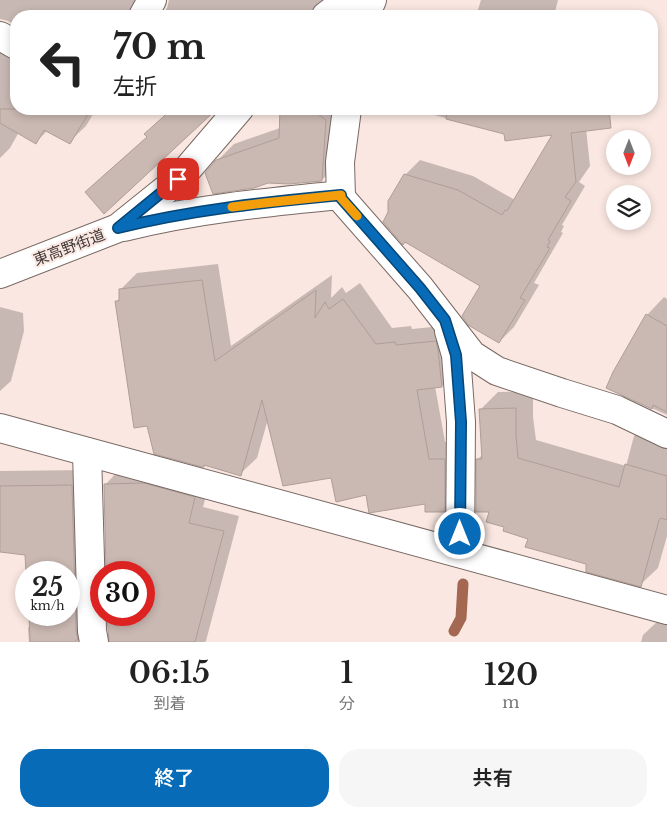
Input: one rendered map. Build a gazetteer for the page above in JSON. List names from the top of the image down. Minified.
{"streets":{"street":["東高野街道"]},"north":"bottom","page":{"turn":["70 m","左折"],"speed":"25 km/h","limit":"30","eta":["06:15","到着","1","分","120","m"],"buttons":["終了","共有"]}}
